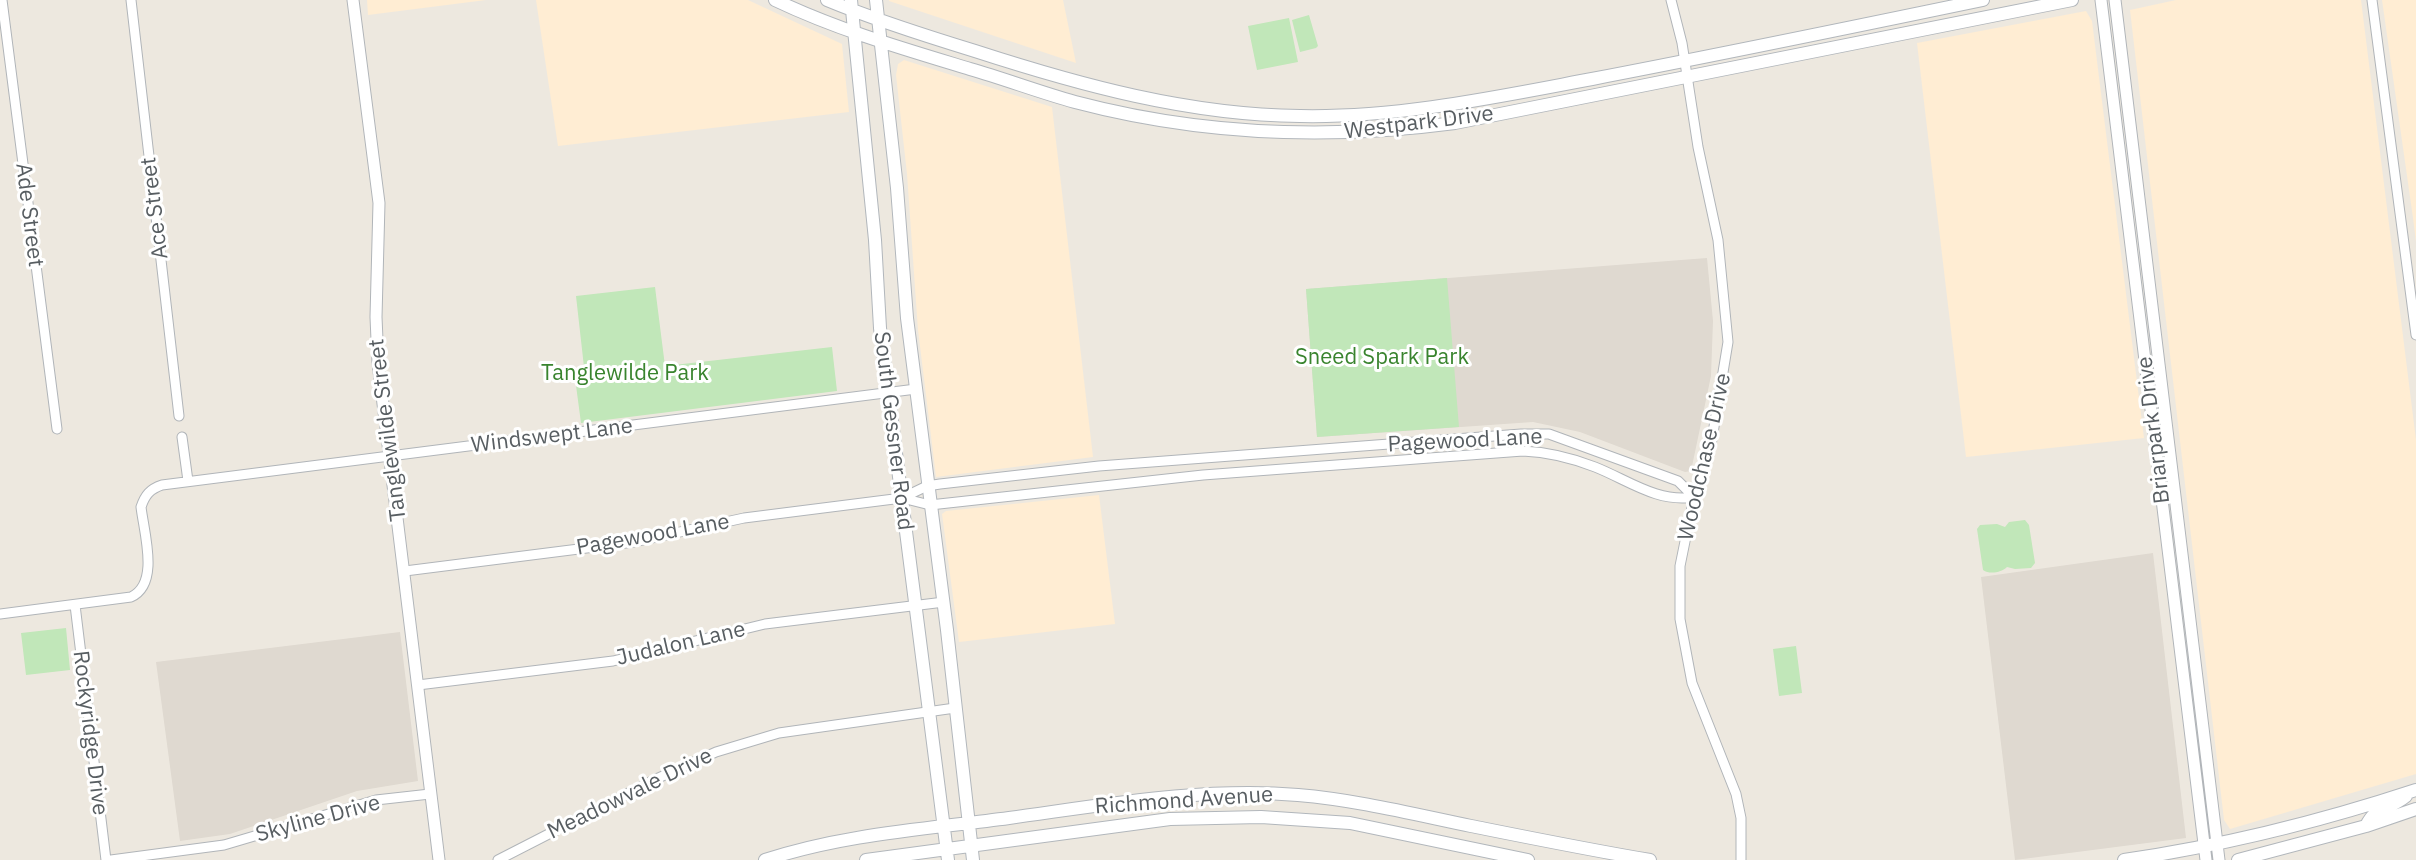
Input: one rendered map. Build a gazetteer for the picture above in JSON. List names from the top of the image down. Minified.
{"streets":{"main road":["Westpark Drive","South Gessner Road","Richmond Avenue"],"street":["Ace Street","Ade Street","Tanglewilde Street","Briarpark Drive","Windswept Lane","Pagewood Lane","Woodchase Drive","Judalon Lane","Rockyridge Drive","Meadowvale Drive","Skyline Drive"]},"crossings":[["Westpark Drive","South Gessner Road"],["Westpark Drive","Woodchase Drive"],["Tanglewilde Street","Windswept Lane"],["Tanglewilde Street","Pagewood Lane"],["Tanglewilde Street","Judalon Lane"],["Tanglewilde Street","Skyline Drive"],["South Gessner Road","Windswept Lane"],["South Gessner Road","Pagewood Lane"],["South Gessner Road","Judalon Lane"],["South Gessner Road","Meadowvale Drive"],["South Gessner Road","Richmond Avenue"],["Pagewood Lane","Woodchase Drive"],["Rockyridge Drive","Skyline Drive"]],"parks":["Sneed Spark Park","Tanglewilde Park"]}
